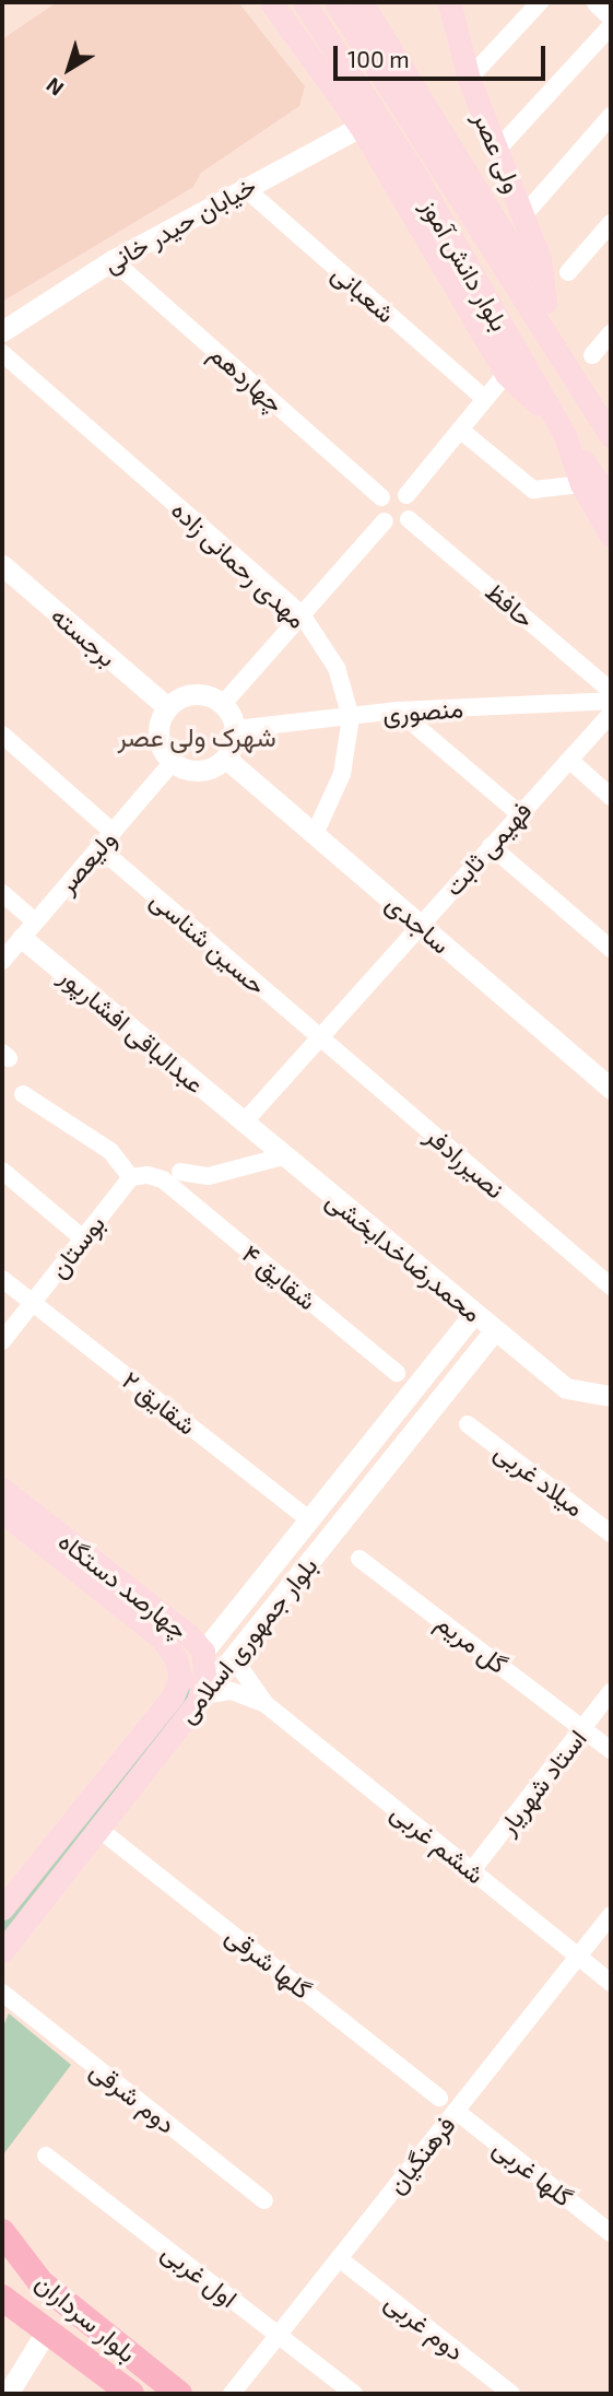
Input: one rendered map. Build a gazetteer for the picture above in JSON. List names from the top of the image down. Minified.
{"streets":{"main road":["ولی عصر","بلوار دانش آموز","چهارصد دستگاه","بلوار جمهوری اسلامی","بلوار سرداران"],"street":["خیابان حیدر خانی","شعبانی","چهاردهم","مهدی رحمانی زاده","حافظ","برجسته","منصوری","فهیمی ثابت","ولیعصر","ساجدی","حسین شناسی","عبدالباقی افشارپور","نصیررادفر","بوستان","محمدرضاخدابخشی","شقایق ۴","شقایق ۲","میلاد غربی","گل مریم","استاد شهریار","ششم غربی","گلها شرقی","دوم شرقی","فرهنگیان","گلها غربی","اول غربی","دوم غربی"]},"crossings":[["خیابان حیدر خانی","شعبانی"],["خیابان حیدر خانی","چهاردهم"],["چهاردهم","حافظ"],["مهدی رحمانی زاده","منصوری"],["مهدی رحمانی زاده","ساجدی"],["برجسته","منصوری"],["برجسته","ولیعصر"],["برجسته","ساجدی"],["منصوری","ولیعصر"],["منصوری","ساجدی"],["فهیمی ثابت","ساجدی"],["فهیمی ثابت","حسین شناسی"],["فهیمی ثابت","عبدالباقی افشارپور"],["فهیمی ثابت","نصیررادفر"],["فهیمی ثابت","محمدرضاخدابخشی"],["ولیعصر","ساجدی"],["ولیعصر","حسین شناسی"],["ولیعصر","عبدالباقی افشارپور"],["حسین شناسی","نصیررادفر"],["عبدالباقی افشارپور","محمدرضاخدابخشی"],["بوستان","شقایق ۴"],["بوستان","شقایق ۲"],["محمدرضاخدابخشی","بلوار جمهوری اسلامی"],["شقایق ۲","بلوار جمهوری اسلامی"],["چهارصد دستگاه","بلوار جمهوری اسلامی"],["بلوار جمهوری اسلامی","گلها شرقی"],["گل مریم","استاد شهریار"],["استاد شهریار","ششم غربی"],["ششم غربی","فرهنگیان"],["فرهنگیان","گلها غربی"],["فرهنگیان","اول غربی"],["فرهنگیان","دوم غربی"]],"districts":["شهرک ولی عصر"],"scale_bar":"100 m","north":"bottom left"}
